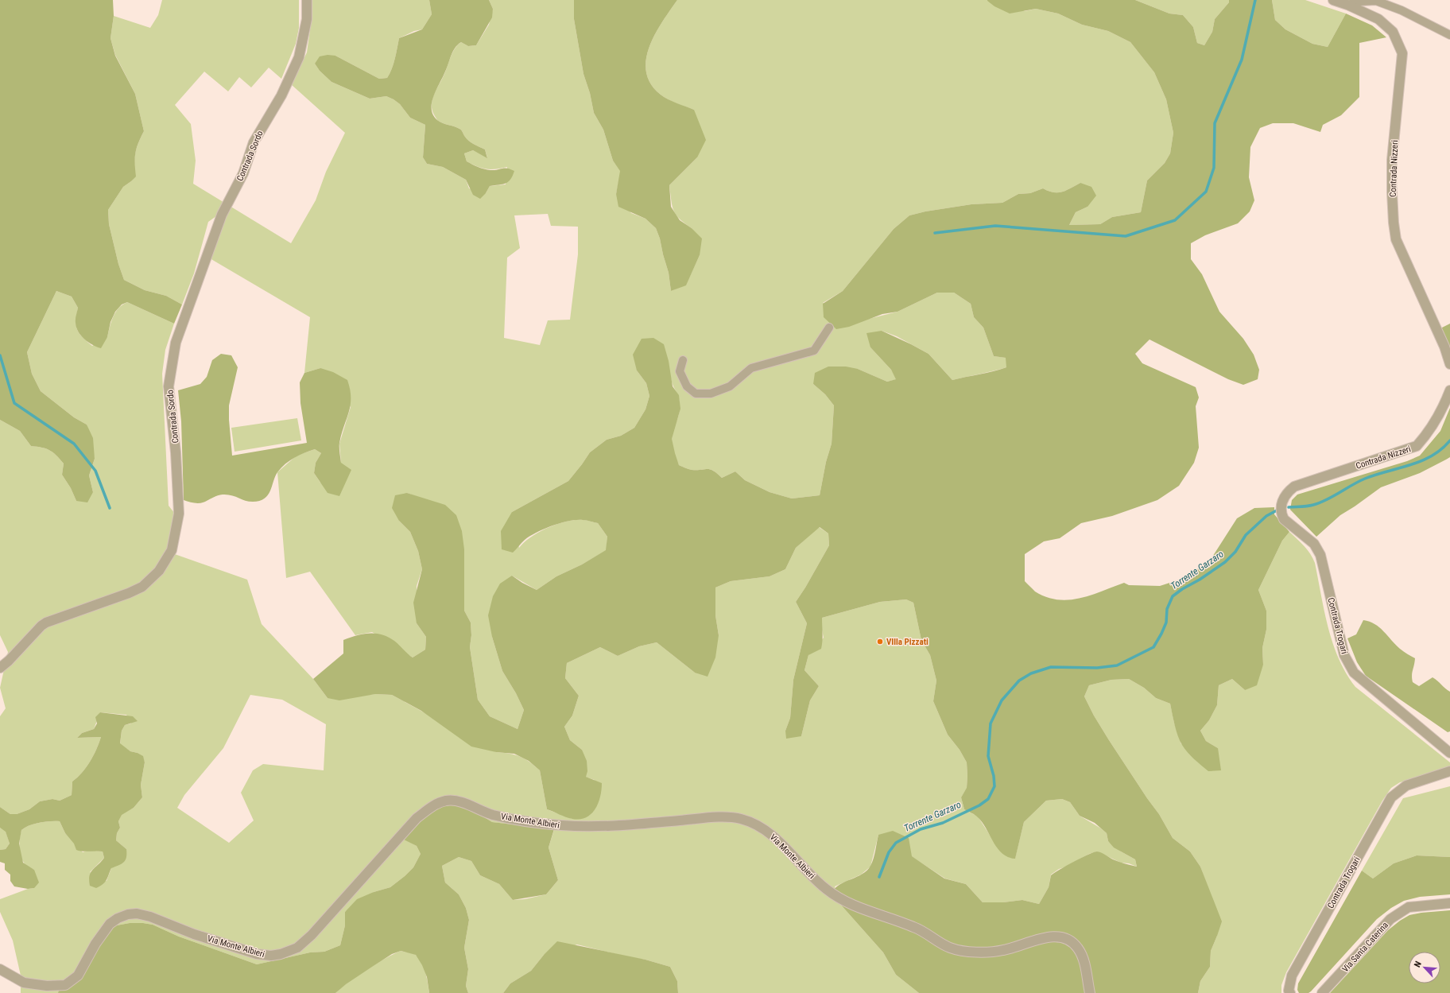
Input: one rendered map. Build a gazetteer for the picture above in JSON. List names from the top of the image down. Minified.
{"streets":{"street":["Contrada Sordo","Contrada Nizzeri","Contrada Trogari","Via Monte Albieri","Via Santa Caterina"]},"crossings":[["Contrada Nizzeri","Contrada Trogari"]],"water":["Torrente Garzaro"],"places":["VIlla Pizzati"],"north":"top left"}
